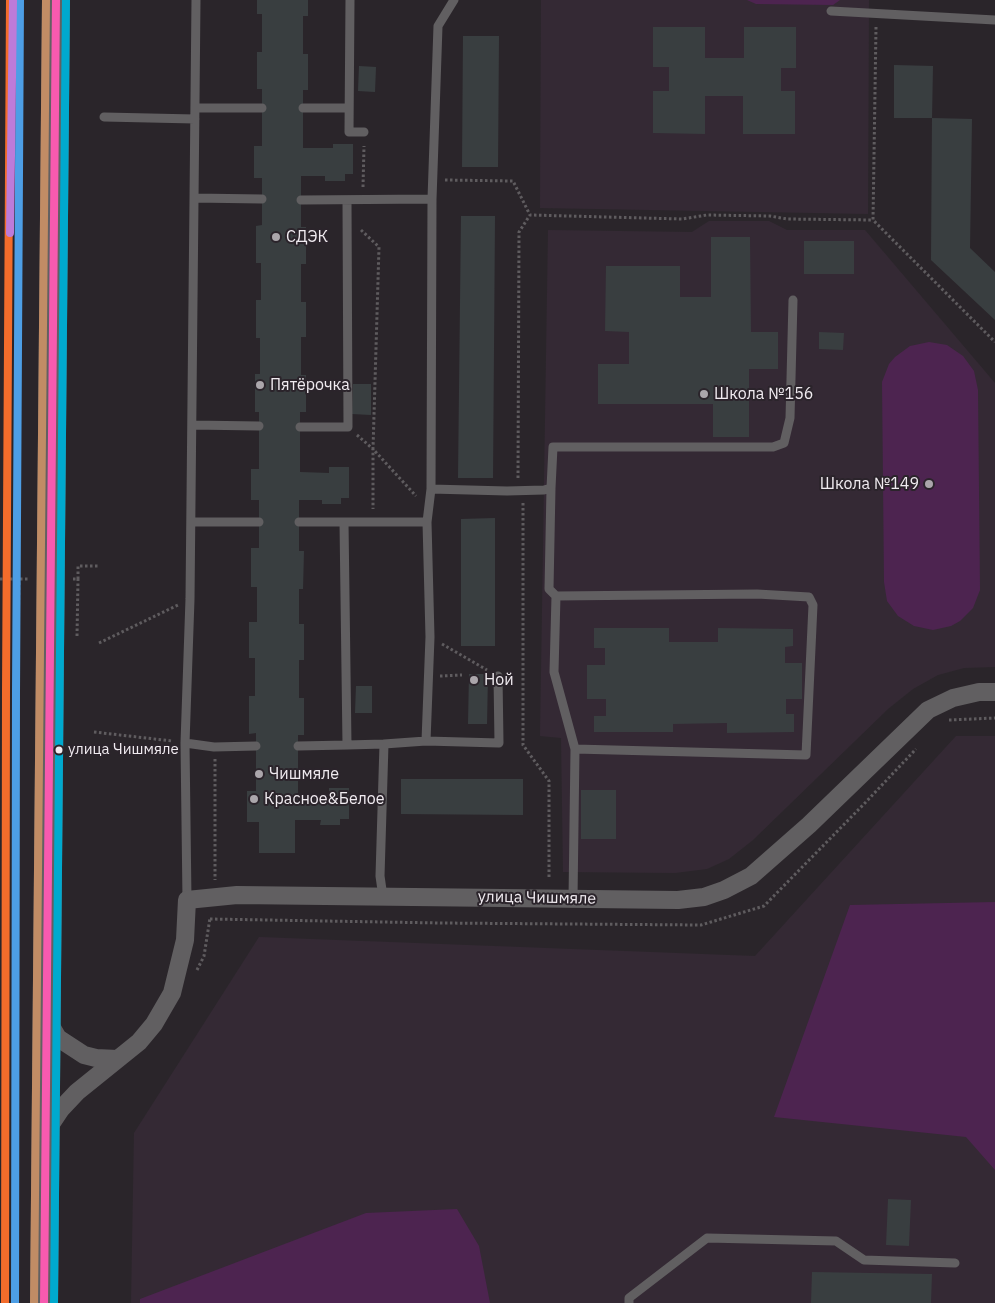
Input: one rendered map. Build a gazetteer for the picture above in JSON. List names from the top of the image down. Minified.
{"streets":{"street":["улица Чишмяле"]},"places":["СДЭК","Пятёрочка","Школа №156","Школа №149","Ной","улица Чишмяле","Чишмяле","Красное&Белое"]}
